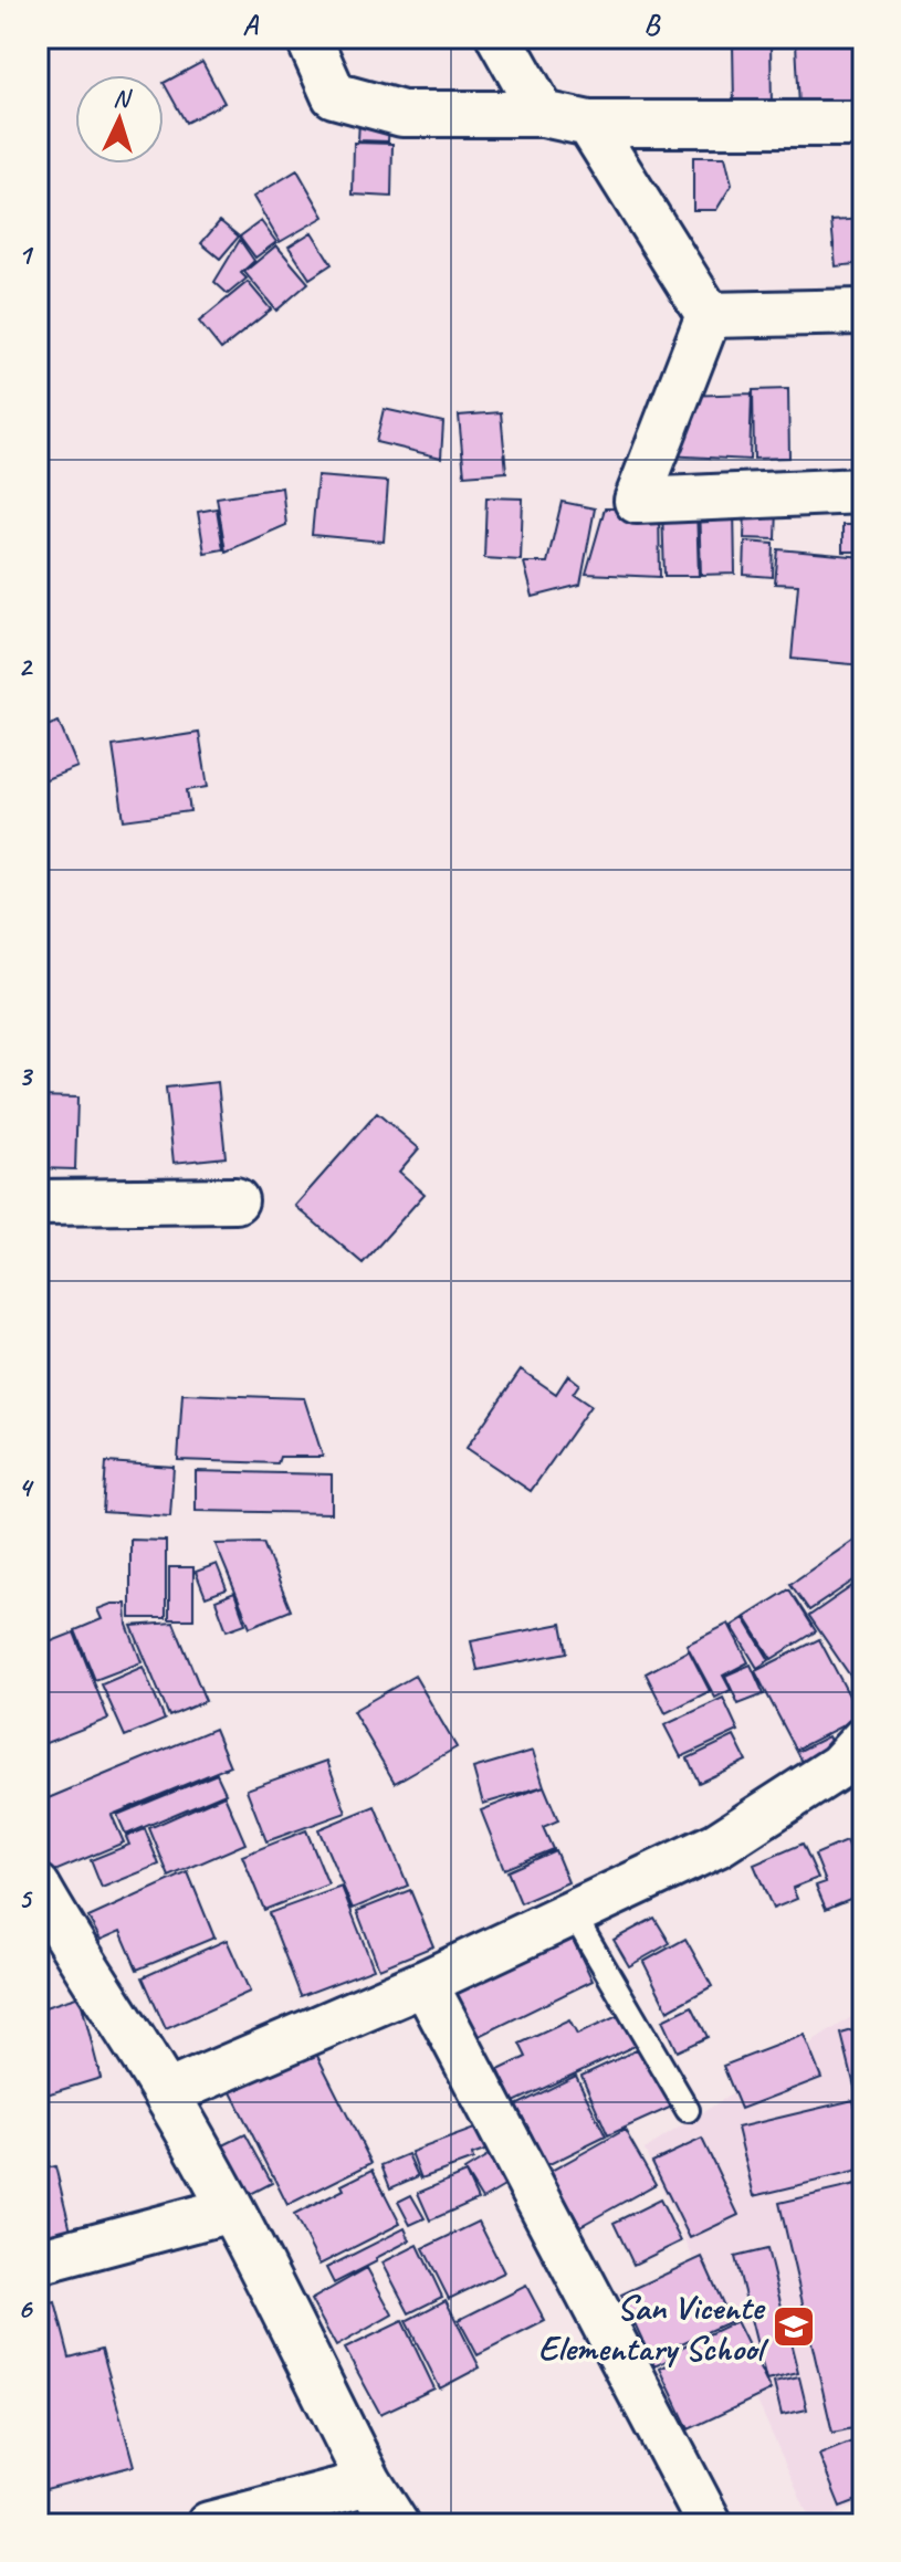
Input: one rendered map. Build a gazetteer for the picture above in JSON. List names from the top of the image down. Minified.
{"places":{"school or university":["San Vicente Elementary School"]},"north":"top","grid":{"columns":["A","B"],"rows":["1","2","3","4","5","6"]}}
